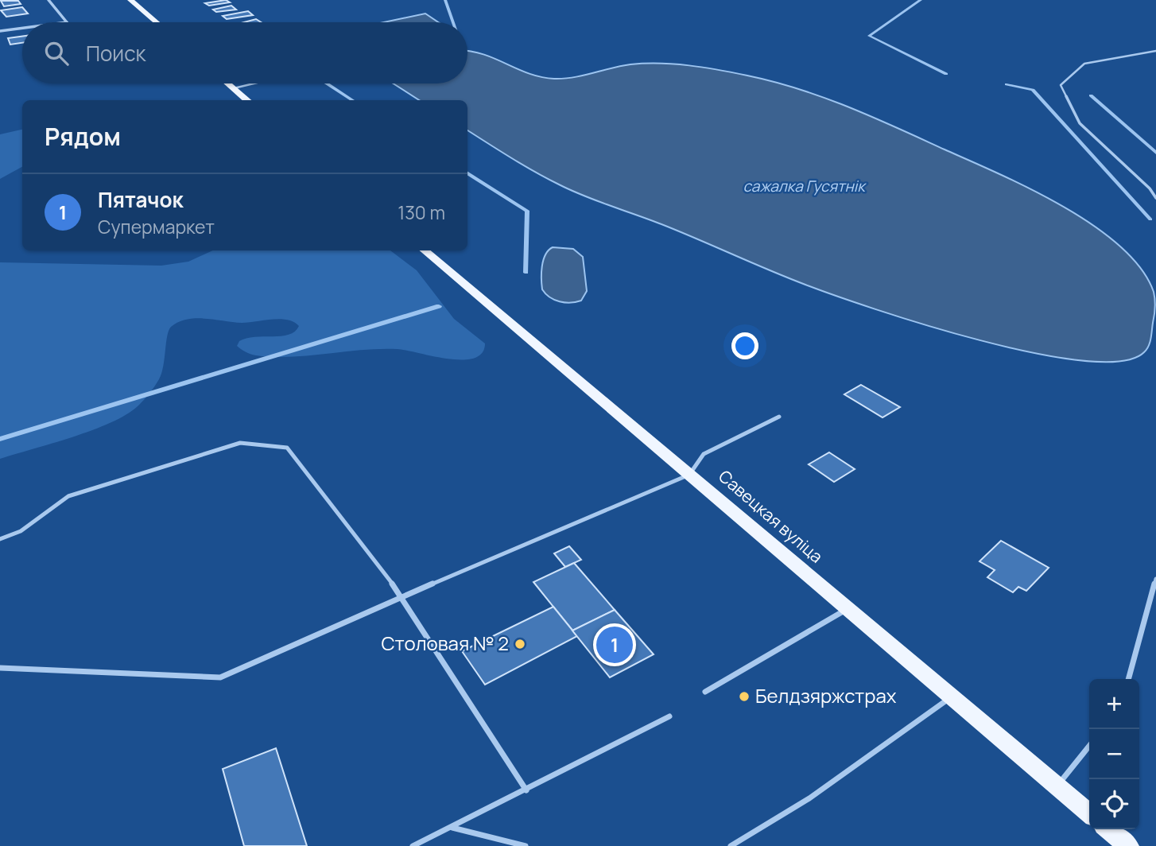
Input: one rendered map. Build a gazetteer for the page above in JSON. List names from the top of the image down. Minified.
{"streets":{"main road":["Савецкая вуліца"]},"water":["сажалка Гусятнік"],"places":["Столовая № 2","Белдзяржстрах"],"page":{"search":"Поиск","heading":"Рядом","list":[{"mark":"1","name":"Пятачок","note":"Супермаркет","value":"130 m"}],"pins":"1","map_buttons":["+","−"]}}
